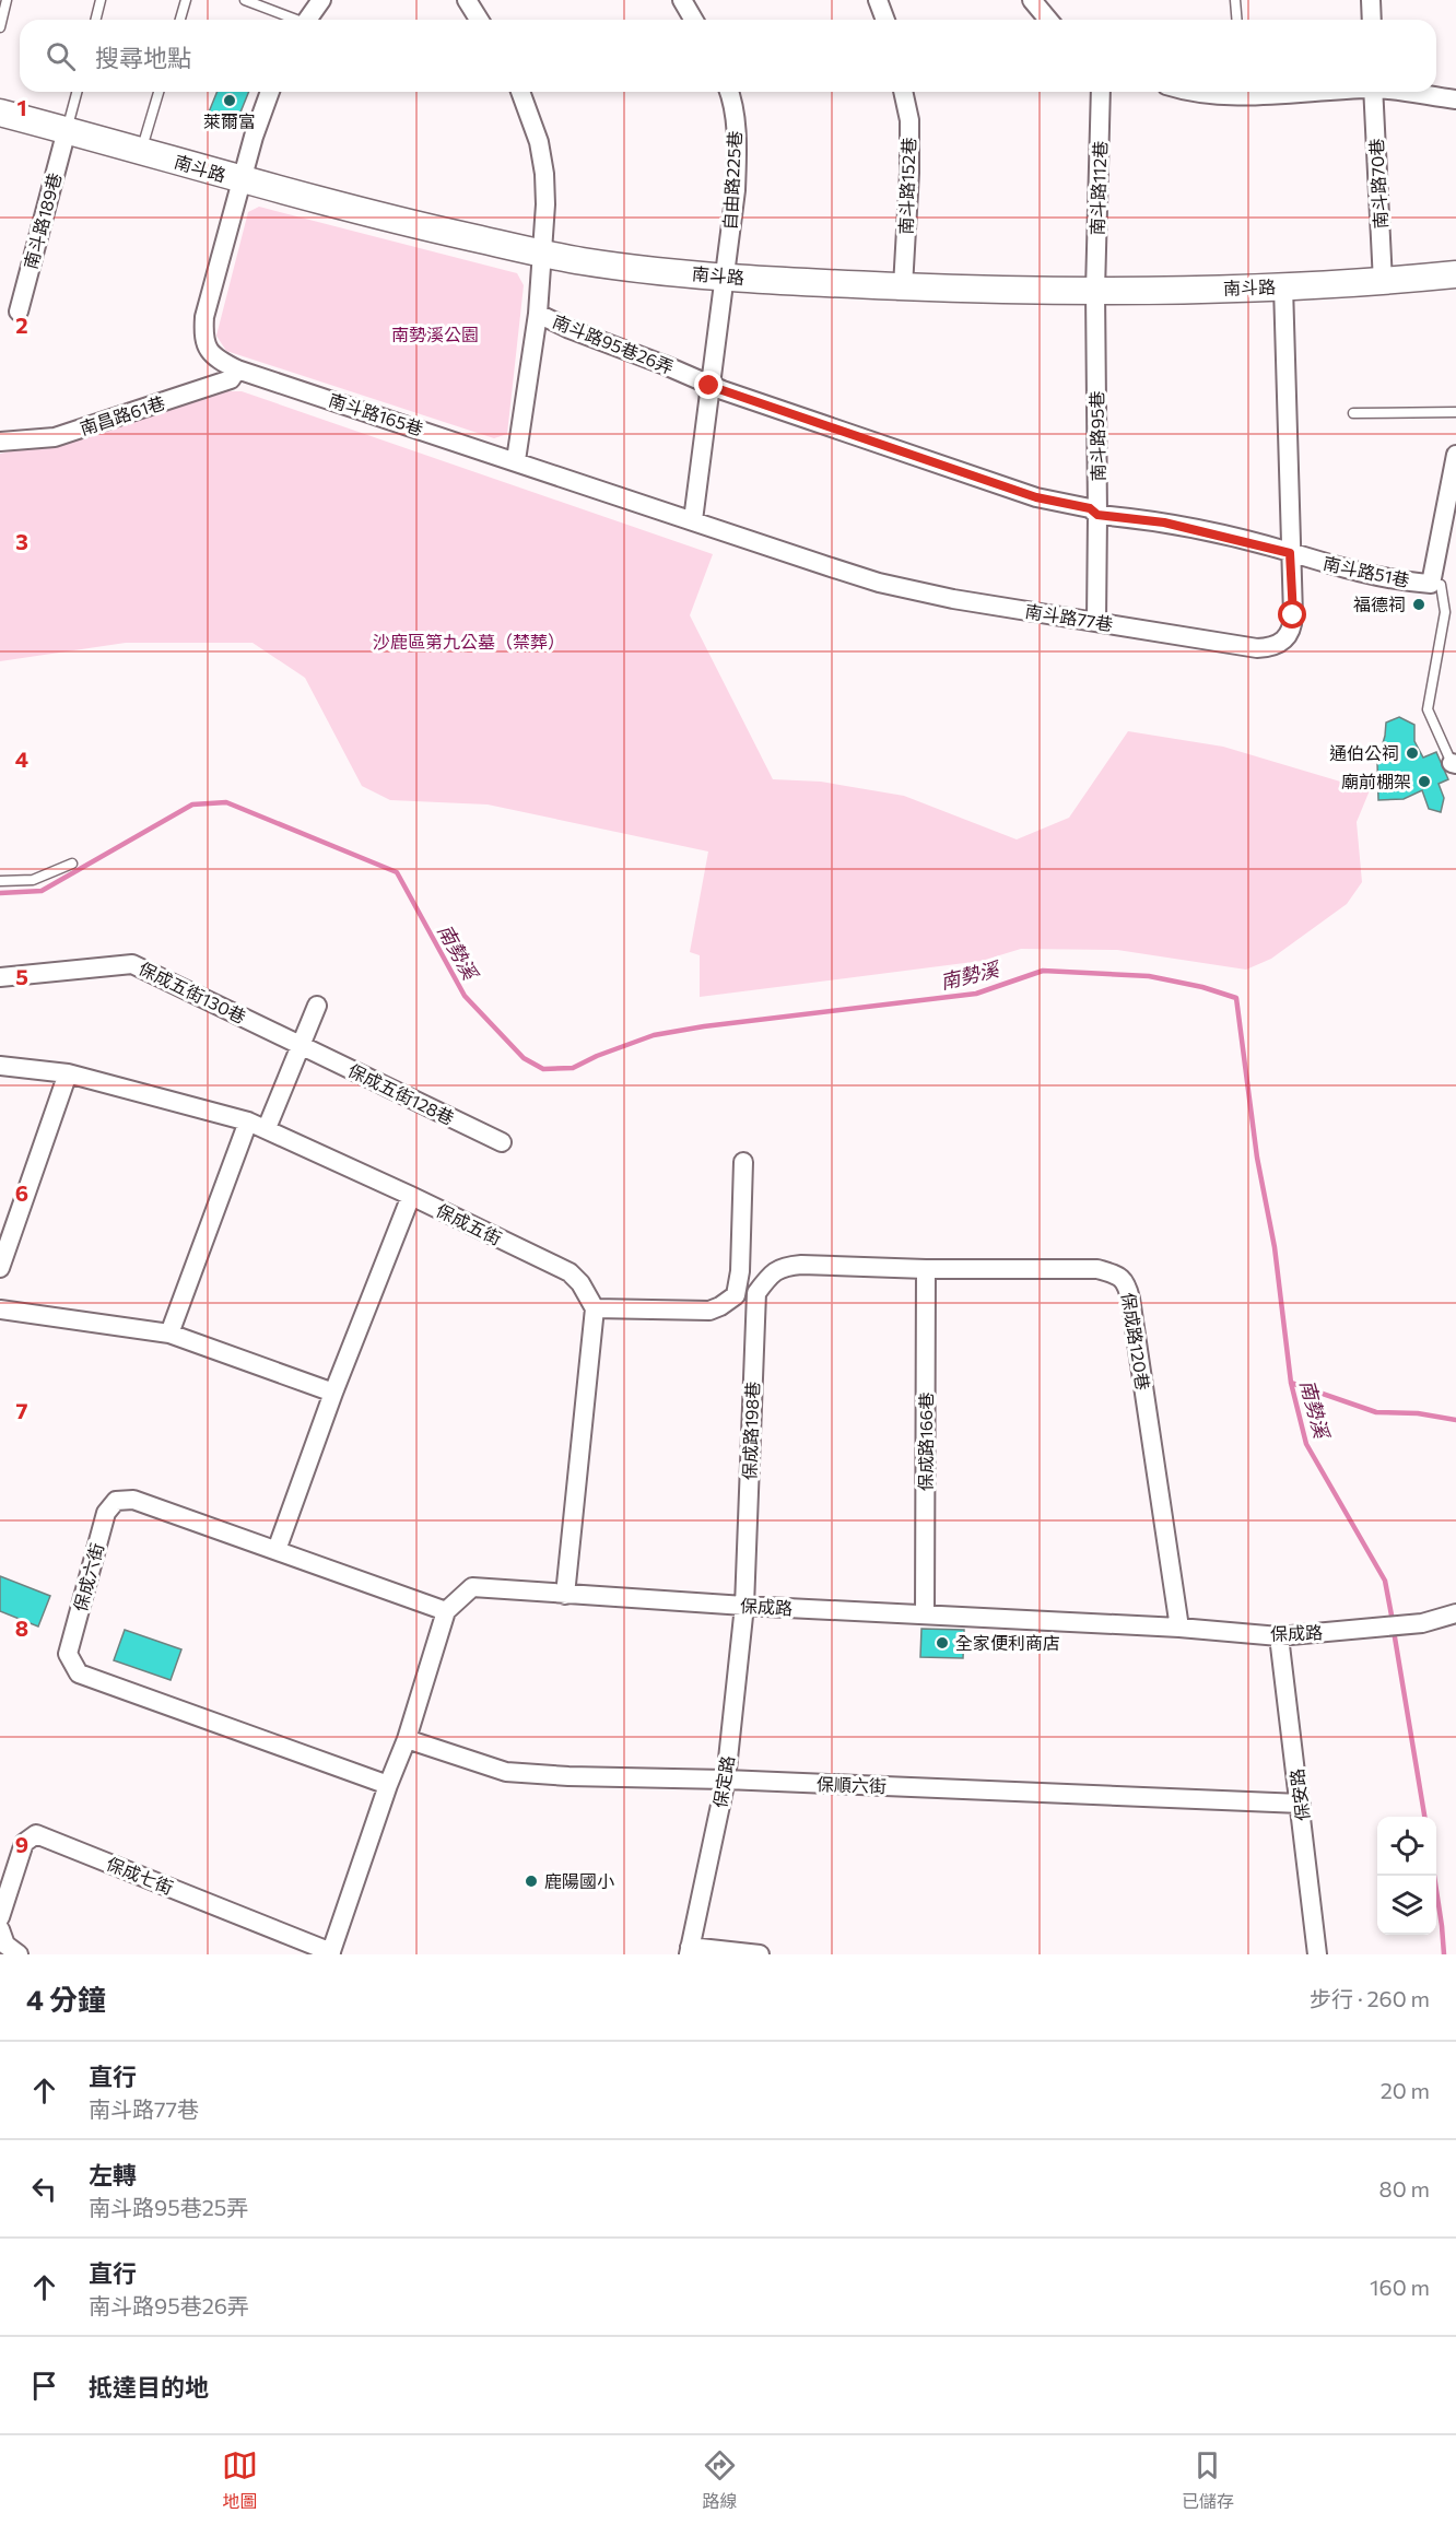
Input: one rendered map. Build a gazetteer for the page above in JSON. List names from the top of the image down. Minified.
{"streets":{"street":["南斗路","自由路225巷","南斗路70巷","南斗路152巷","南斗路112巷","南斗路189巷","南斗路95巷26弄","南斗路165巷","南昌路61巷","南斗路95巷","南斗路51巷","南斗路77巷","保成五街130巷","保成五街128巷","保成五街","保成路120巷","保成路198巷","保成路166巷","保成六街","保成路","保定路","保順六街","保安路","保成七街"]},"crossings":[["南斗路","自由路225巷"],["南斗路","南斗路70巷"],["南斗路","南斗路152巷"],["南斗路","南斗路112巷"],["南斗路","南斗路189巷"],["南斗路","南斗路165巷"],["南斗路","南斗路95巷"],["南斗路","南斗路77巷"],["自由路225巷","南斗路95巷26弄"],["自由路225巷","南斗路77巷"],["南斗路112巷","南斗路95巷"],["南斗路95巷26弄","南斗路95巷"],["南斗路95巷26弄","南斗路51巷"],["南斗路165巷","南昌路61巷"],["南斗路165巷","南斗路77巷"],["南斗路95巷","南斗路51巷"],["南斗路95巷","南斗路77巷"],["南斗路51巷","南斗路77巷"],["保成五街130巷","保成五街128巷"],["保成路120巷","保成路198巷"],["保成路120巷","保成路166巷"],["保成路120巷","保成路"],["保成路198巷","保成路"],["保成路198巷","保定路"],["保成路166巷","保成路"],["保成六街","保成路"],["保成路","保定路"],["保成路","保安路"],["保定路","保順六街"],["保順六街","保安路"]],"water":["南勢溪"],"parks":["南勢溪公園","沙鹿區第九公墓（禁葬）"],"places":["萊爾富","福德祠","通伯公祠","廟前棚架","全家便利商店","鹿陽國小"],"page":{"search":"搜尋地點","heading":["4 分鐘","步行 · 260 m"],"list":[["直行","南斗路77巷","20 m"],["左轉","南斗路95巷25弄","80 m"],["直行","南斗路95巷26弄","160 m"],"抵達目的地"],"nav":["地圖","路線","已儲存"]},"grid":{"rows":["1","2","3","4","5","6","7","8","9"]}}
